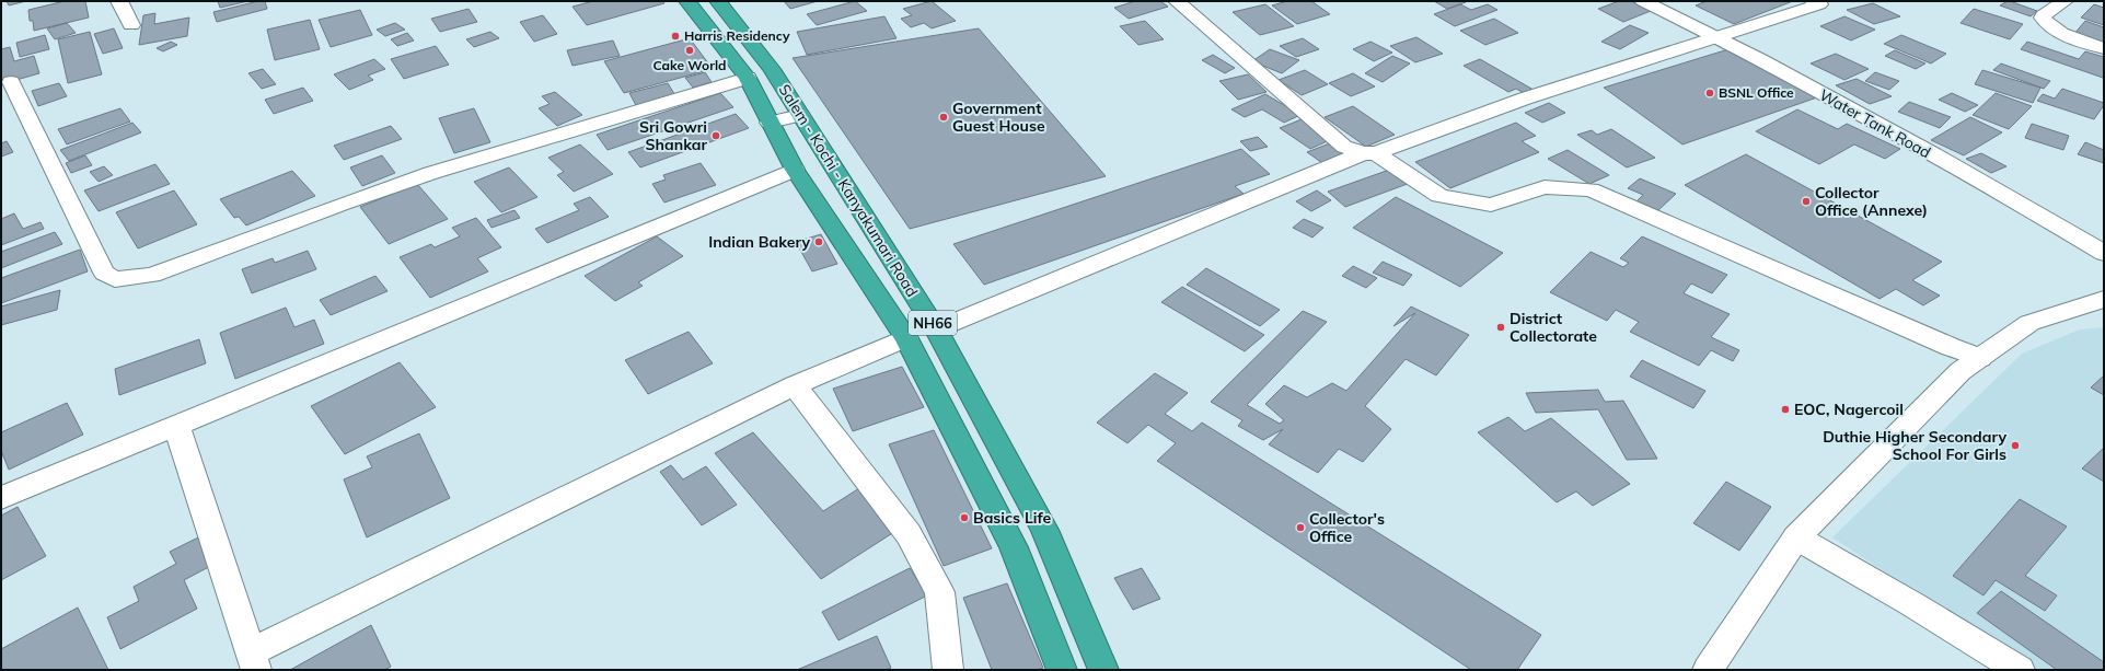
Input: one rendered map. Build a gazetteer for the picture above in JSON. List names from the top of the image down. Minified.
{"streets":{"highway":["Salem - Kochi - Kanyakumari Road","NH66"],"street":["Water Tank Road"]},"places":["Harris Residency","Cake World","BSNL Office","Government Guest House","Sri Gowri Shankar","Collector Office (Annexe)","Indian Bakery","District Collectorate","EOC, Nagercoil","Duthie Higher Secondary School For Girls","Basics Life","Collector's Office"]}
